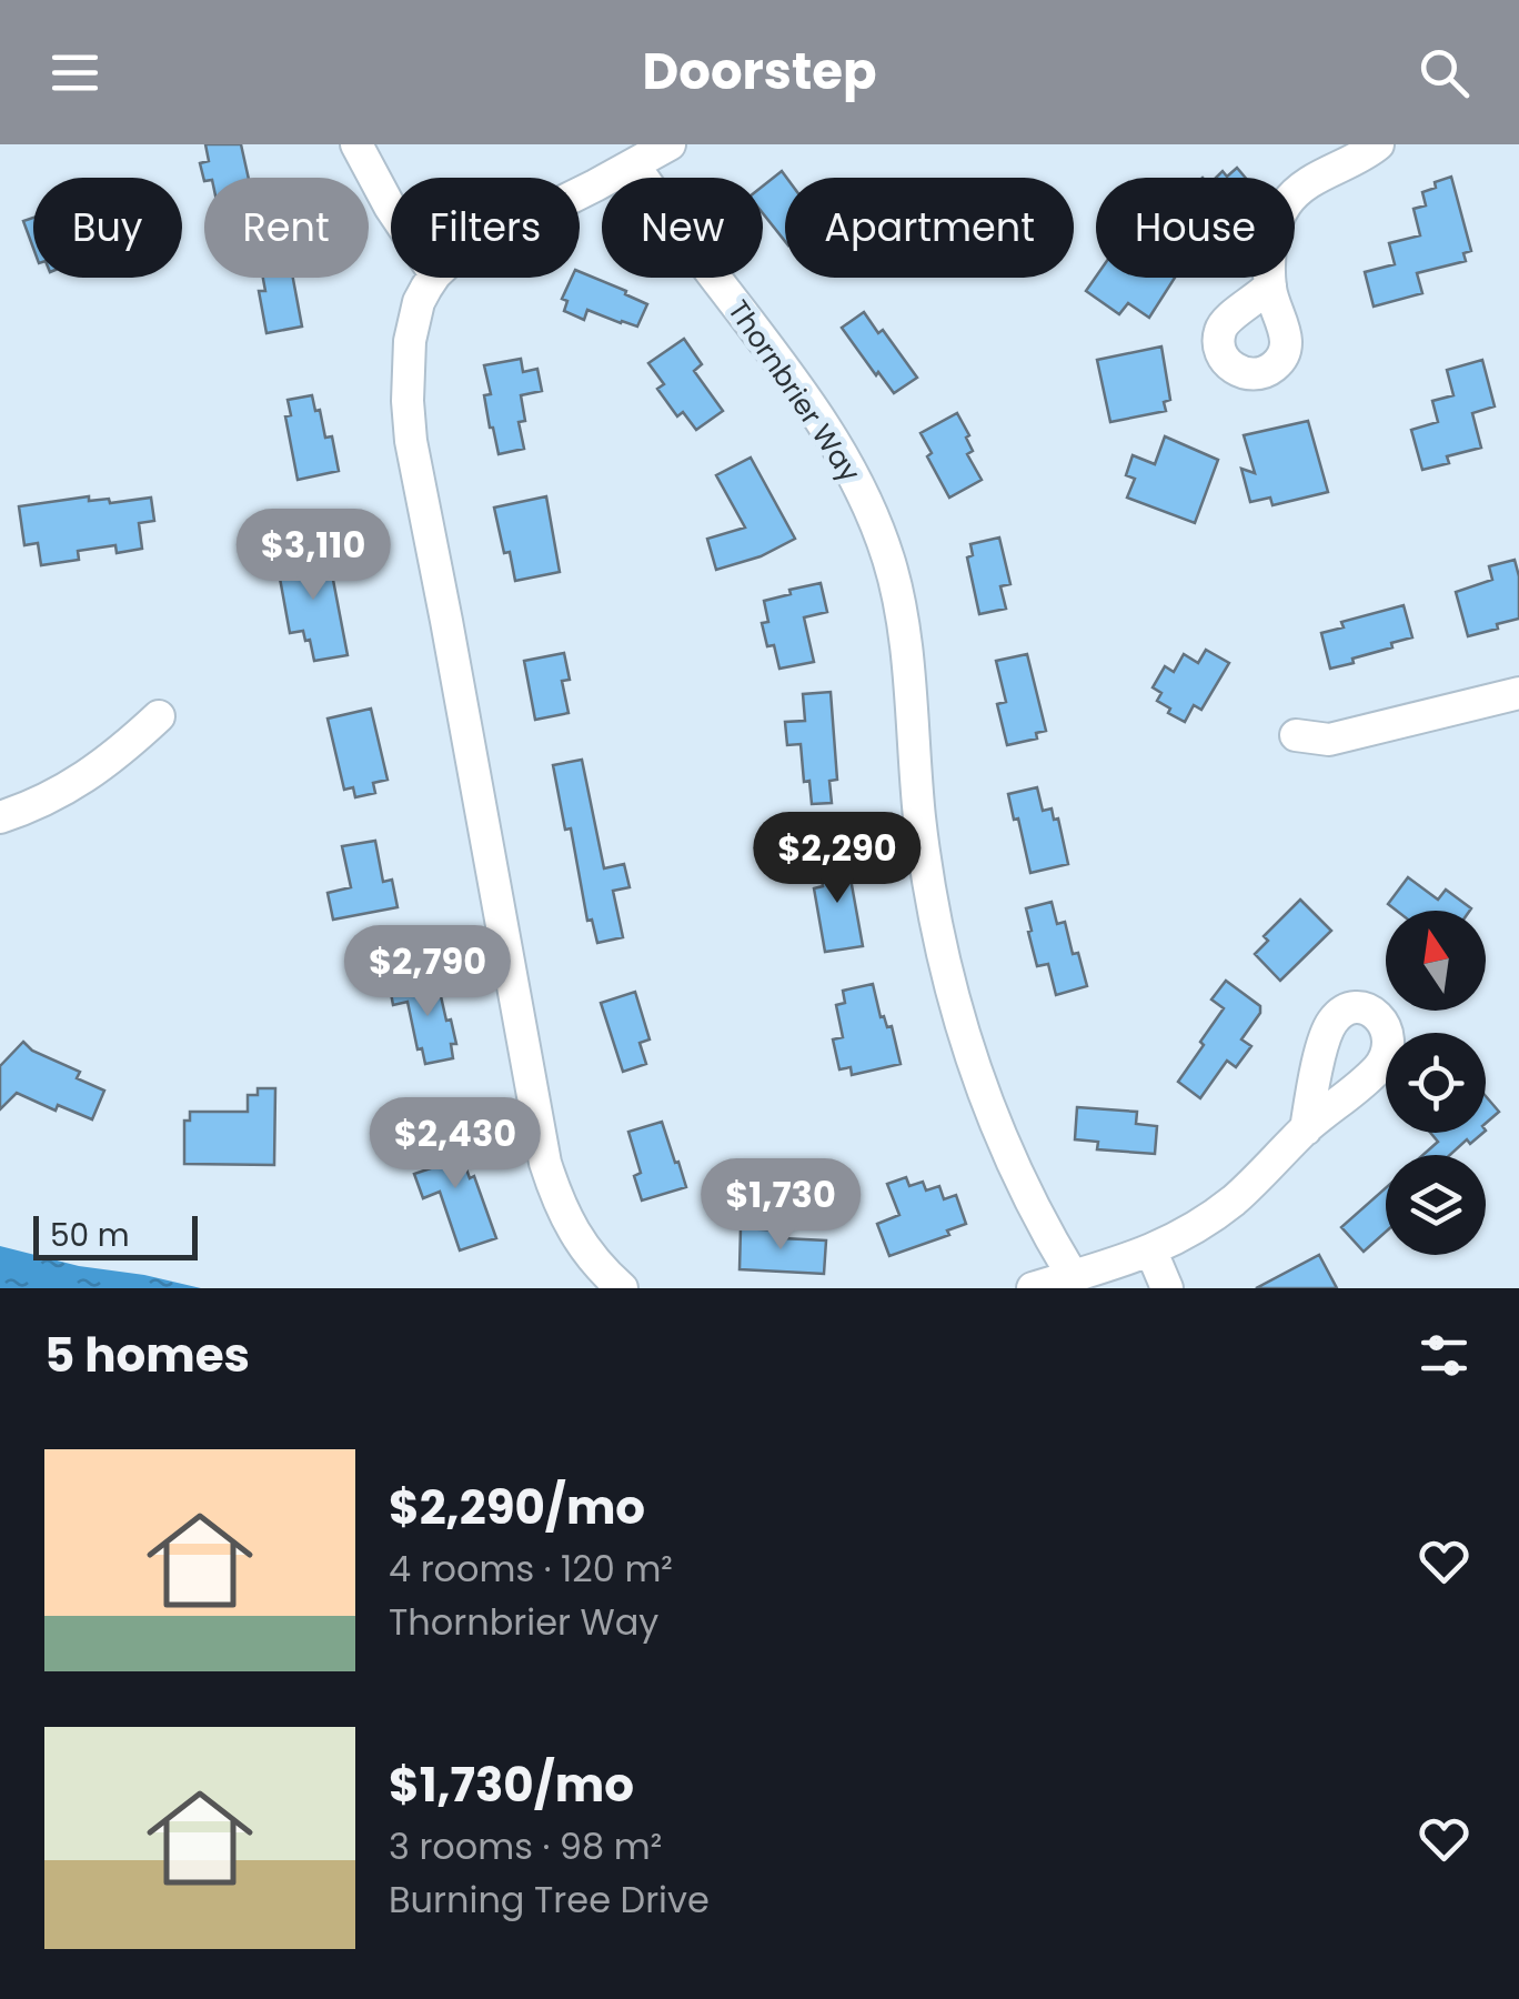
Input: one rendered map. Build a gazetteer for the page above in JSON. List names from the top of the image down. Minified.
{"streets":{"street":["Thornbrier Way"]},"scale_bar":"50 m","north":"top","page":{"header":"Doorstep","chip":["Buy","Rent","Filters","New","Apartment","House"],"price":["$3,110","$2,290","$2,790","$2,430","$1,730"],"scale":"50 m","heading":"5 homes","list":[{"name":"$2,290/mo","note":"4 rooms · 120 m² · Thornbrier Way"},{"name":"$1,730/mo","note":"3 rooms · 98 m² · Burning Tree Drive"}]}}
